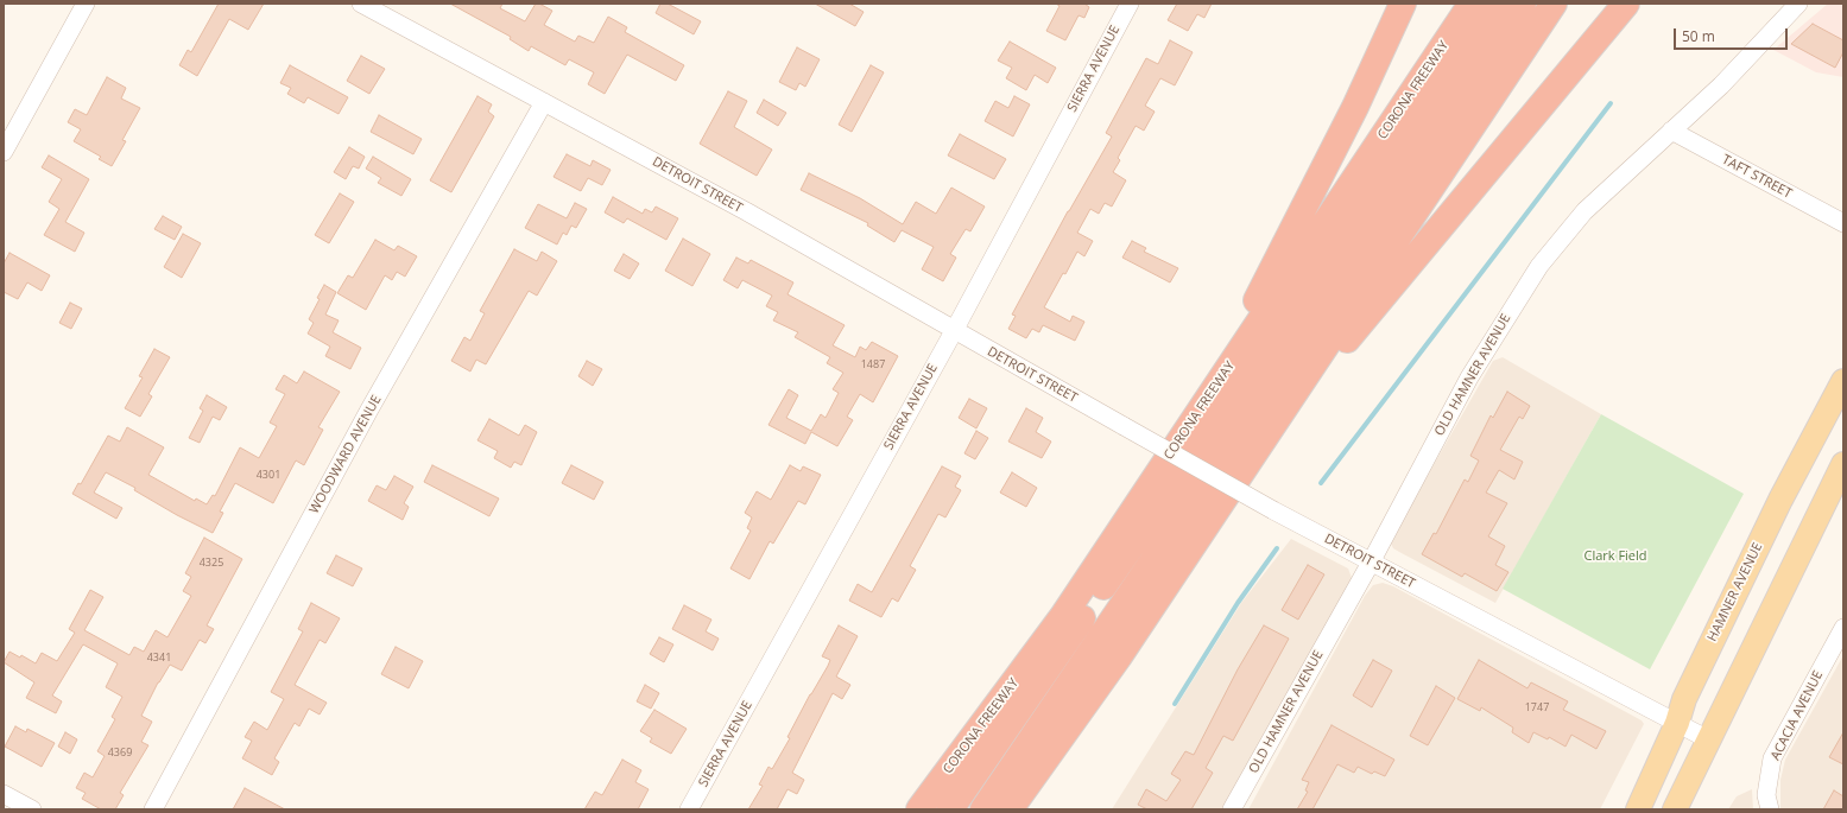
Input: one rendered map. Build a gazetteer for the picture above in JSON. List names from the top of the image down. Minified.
{"streets":{"highway":["CORONA FREEWAY"],"main road":["HAMNER AVENUE"],"street":["SIERRA AVENUE","TAFT STREET","DETROIT STREET","OLD HAMNER AVENUE","WOODWARD AVENUE","ACACIA AVENUE"]},"crossings":[["SIERRA AVENUE","DETROIT STREET"],["TAFT STREET","OLD HAMNER AVENUE"],["DETROIT STREET","OLD HAMNER AVENUE"],["DETROIT STREET","WOODWARD AVENUE"],["DETROIT STREET","HAMNER AVENUE"]],"parks":["Clark Field"],"house_numbers":["1487","4301","4325","4341","1747","4369"],"scale_bar":"50 m"}
